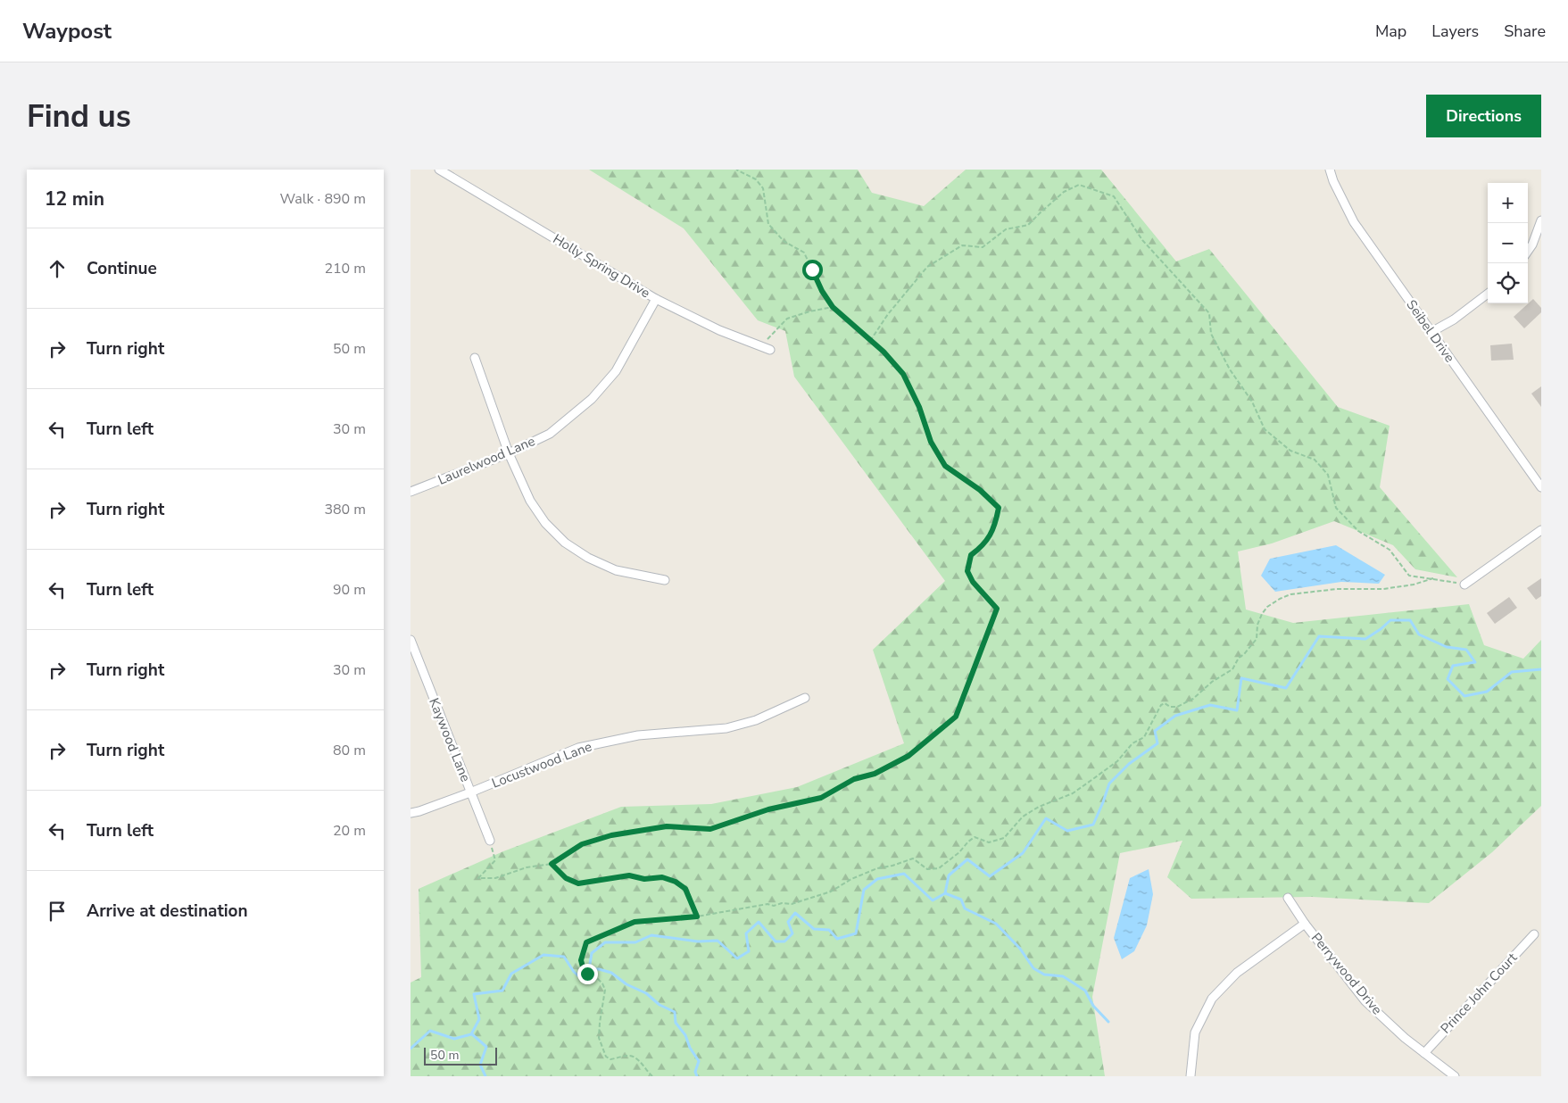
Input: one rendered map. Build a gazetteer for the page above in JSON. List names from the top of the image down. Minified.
{"streets":{"street":["Holly Spring Drive","Seibel Drive","Laurelwood Lane","Kaywood Lane","Locustwood Lane","Perrywood Drive","Prince John Court"]},"crossings":[["Holly Spring Drive","Laurelwood Lane"],["Kaywood Lane","Locustwood Lane"],["Perrywood Drive","Prince John Court"]],"scale_bar":"50 m","page":{"header":"Waypost","nav":["Map","Layers","Share"],"buttons":"Directions","title":"Find us","heading":["12 min","Walk · 890 m"],"map_buttons":["+","−"],"list":[["Continue","210 m"],["Turn right","50 m"],["Turn left","30 m"],["Turn right","380 m"],["Turn left","90 m"],["Turn right","30 m"],["Turn right","80 m"],["Turn left","20 m"],"Arrive at destination"],"scale":"50 m"}}
